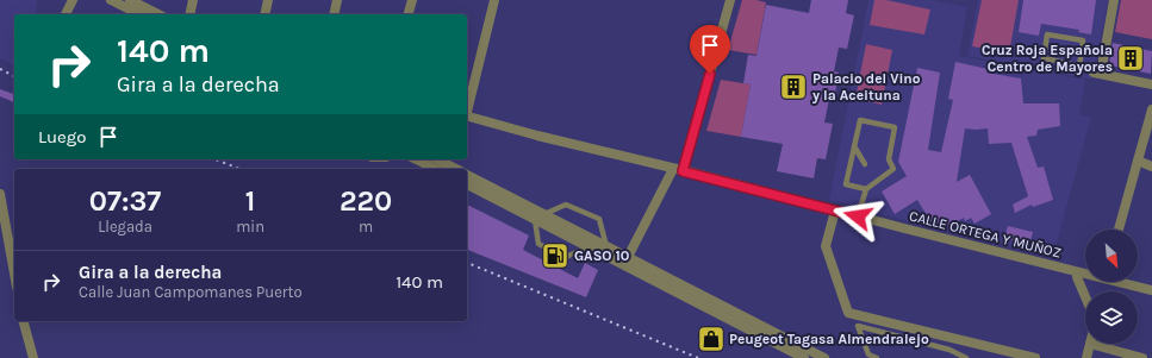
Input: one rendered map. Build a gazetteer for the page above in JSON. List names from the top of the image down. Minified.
{"streets":{"street":["CALLE ORTEGA Y MUÑOZ"]},"places":{"building":["Cruz Roja Española Centro de Mayores","Palacio del Vino y la Aceituna"],"fuel station":["GASO 10"],"shop":["Peugeot Tagasa Almendralejo"]},"north":"bottom right","page":{"turn":["140 m","Gira a la derecha"],"then":"Luego","eta":["07:37","Llegada","1","min","220","m"],"list":[{"name":"Gira a la derecha","note":"Calle Juan Campomanes Puerto","value":"140 m"}]}}
